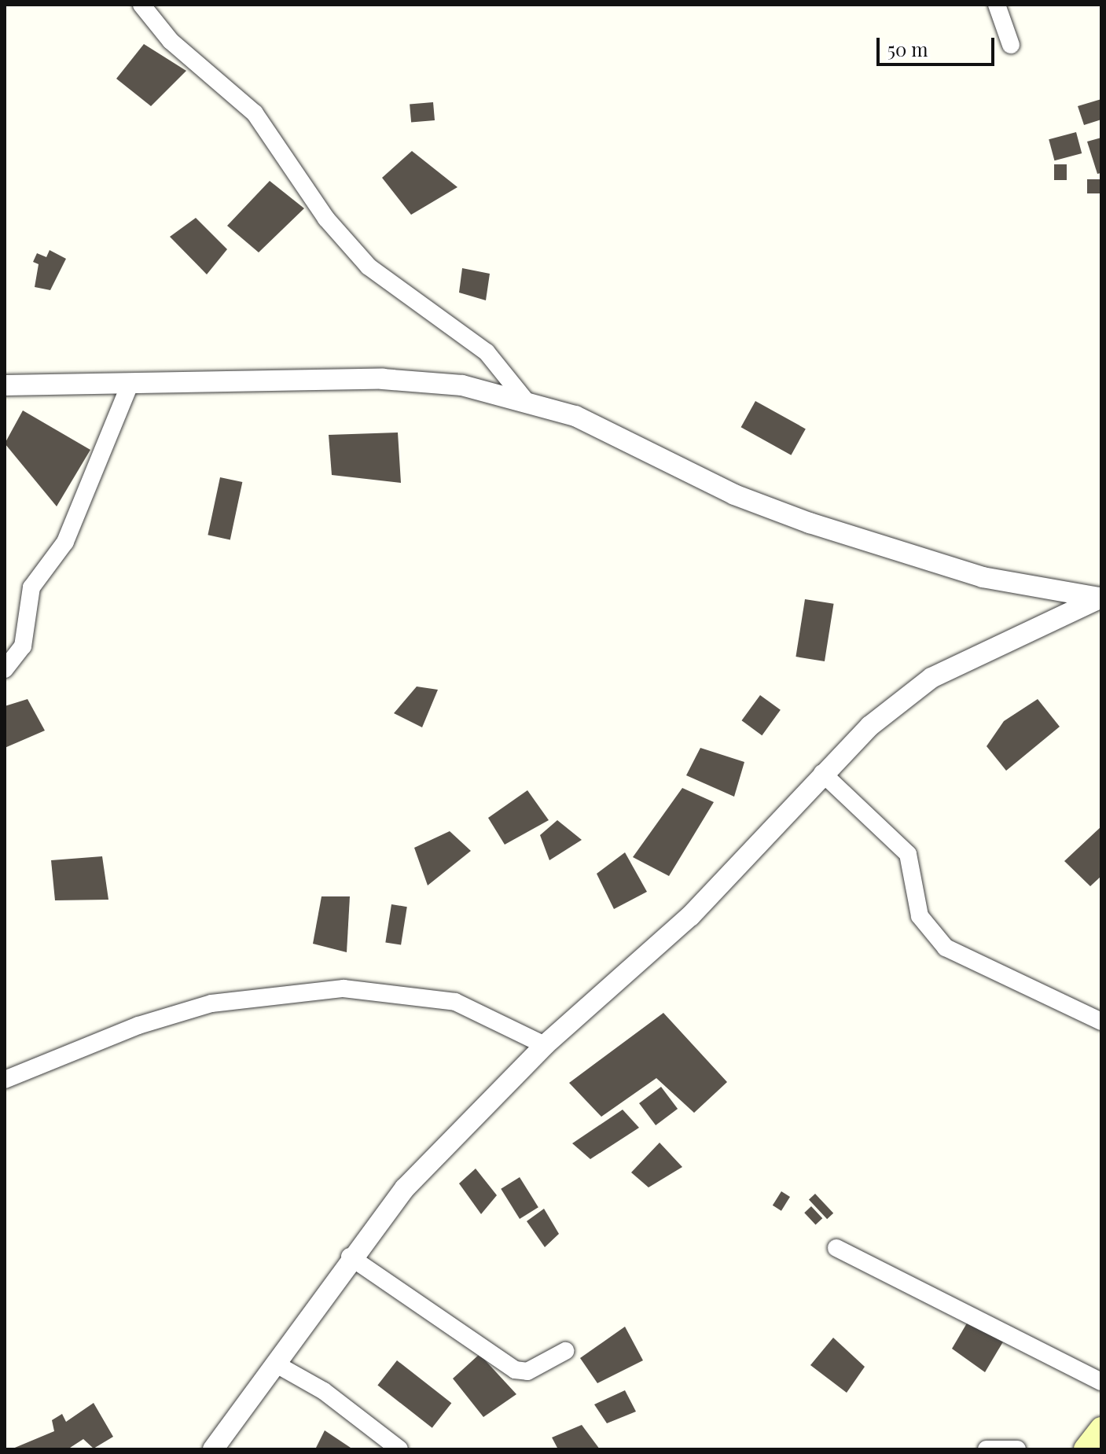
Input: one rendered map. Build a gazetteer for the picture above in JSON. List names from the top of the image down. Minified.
{"scale_bar":"50 m"}
